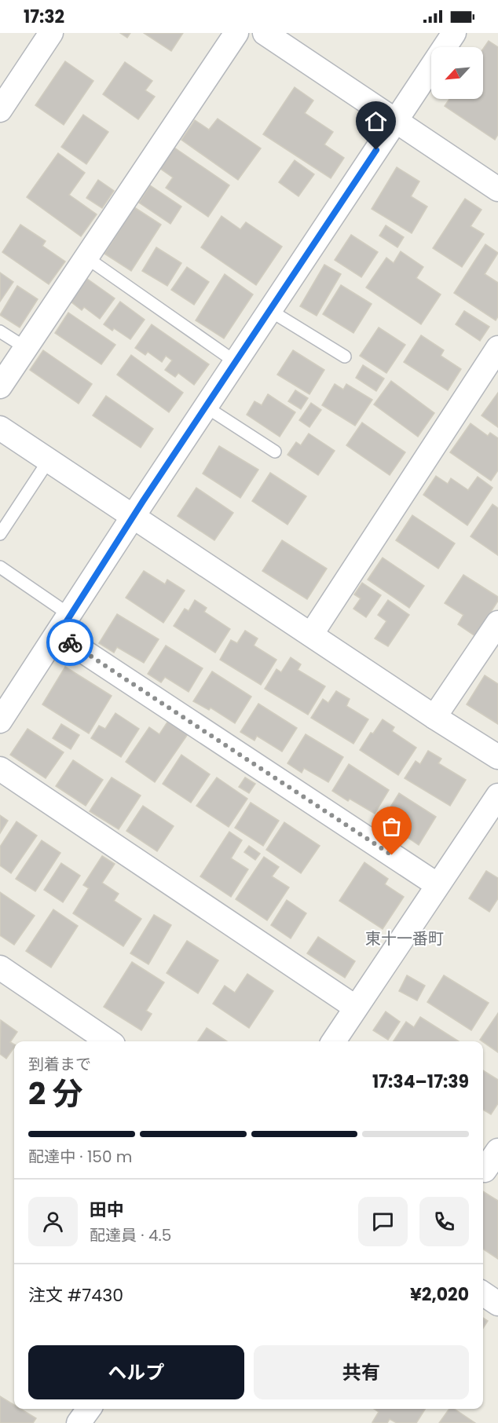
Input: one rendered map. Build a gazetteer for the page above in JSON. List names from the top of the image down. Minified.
{"districts":["東十一番町"],"north":"bottom left","page":{"status":"17:32","heading":["2 分","到着まで","17:34–17:39"],"panel":["田中","配達員 · 4.5","注文 #7430","¥2,020"],"bar":"配達中 · 150 m","buttons":["ヘルプ","共有"]}}
